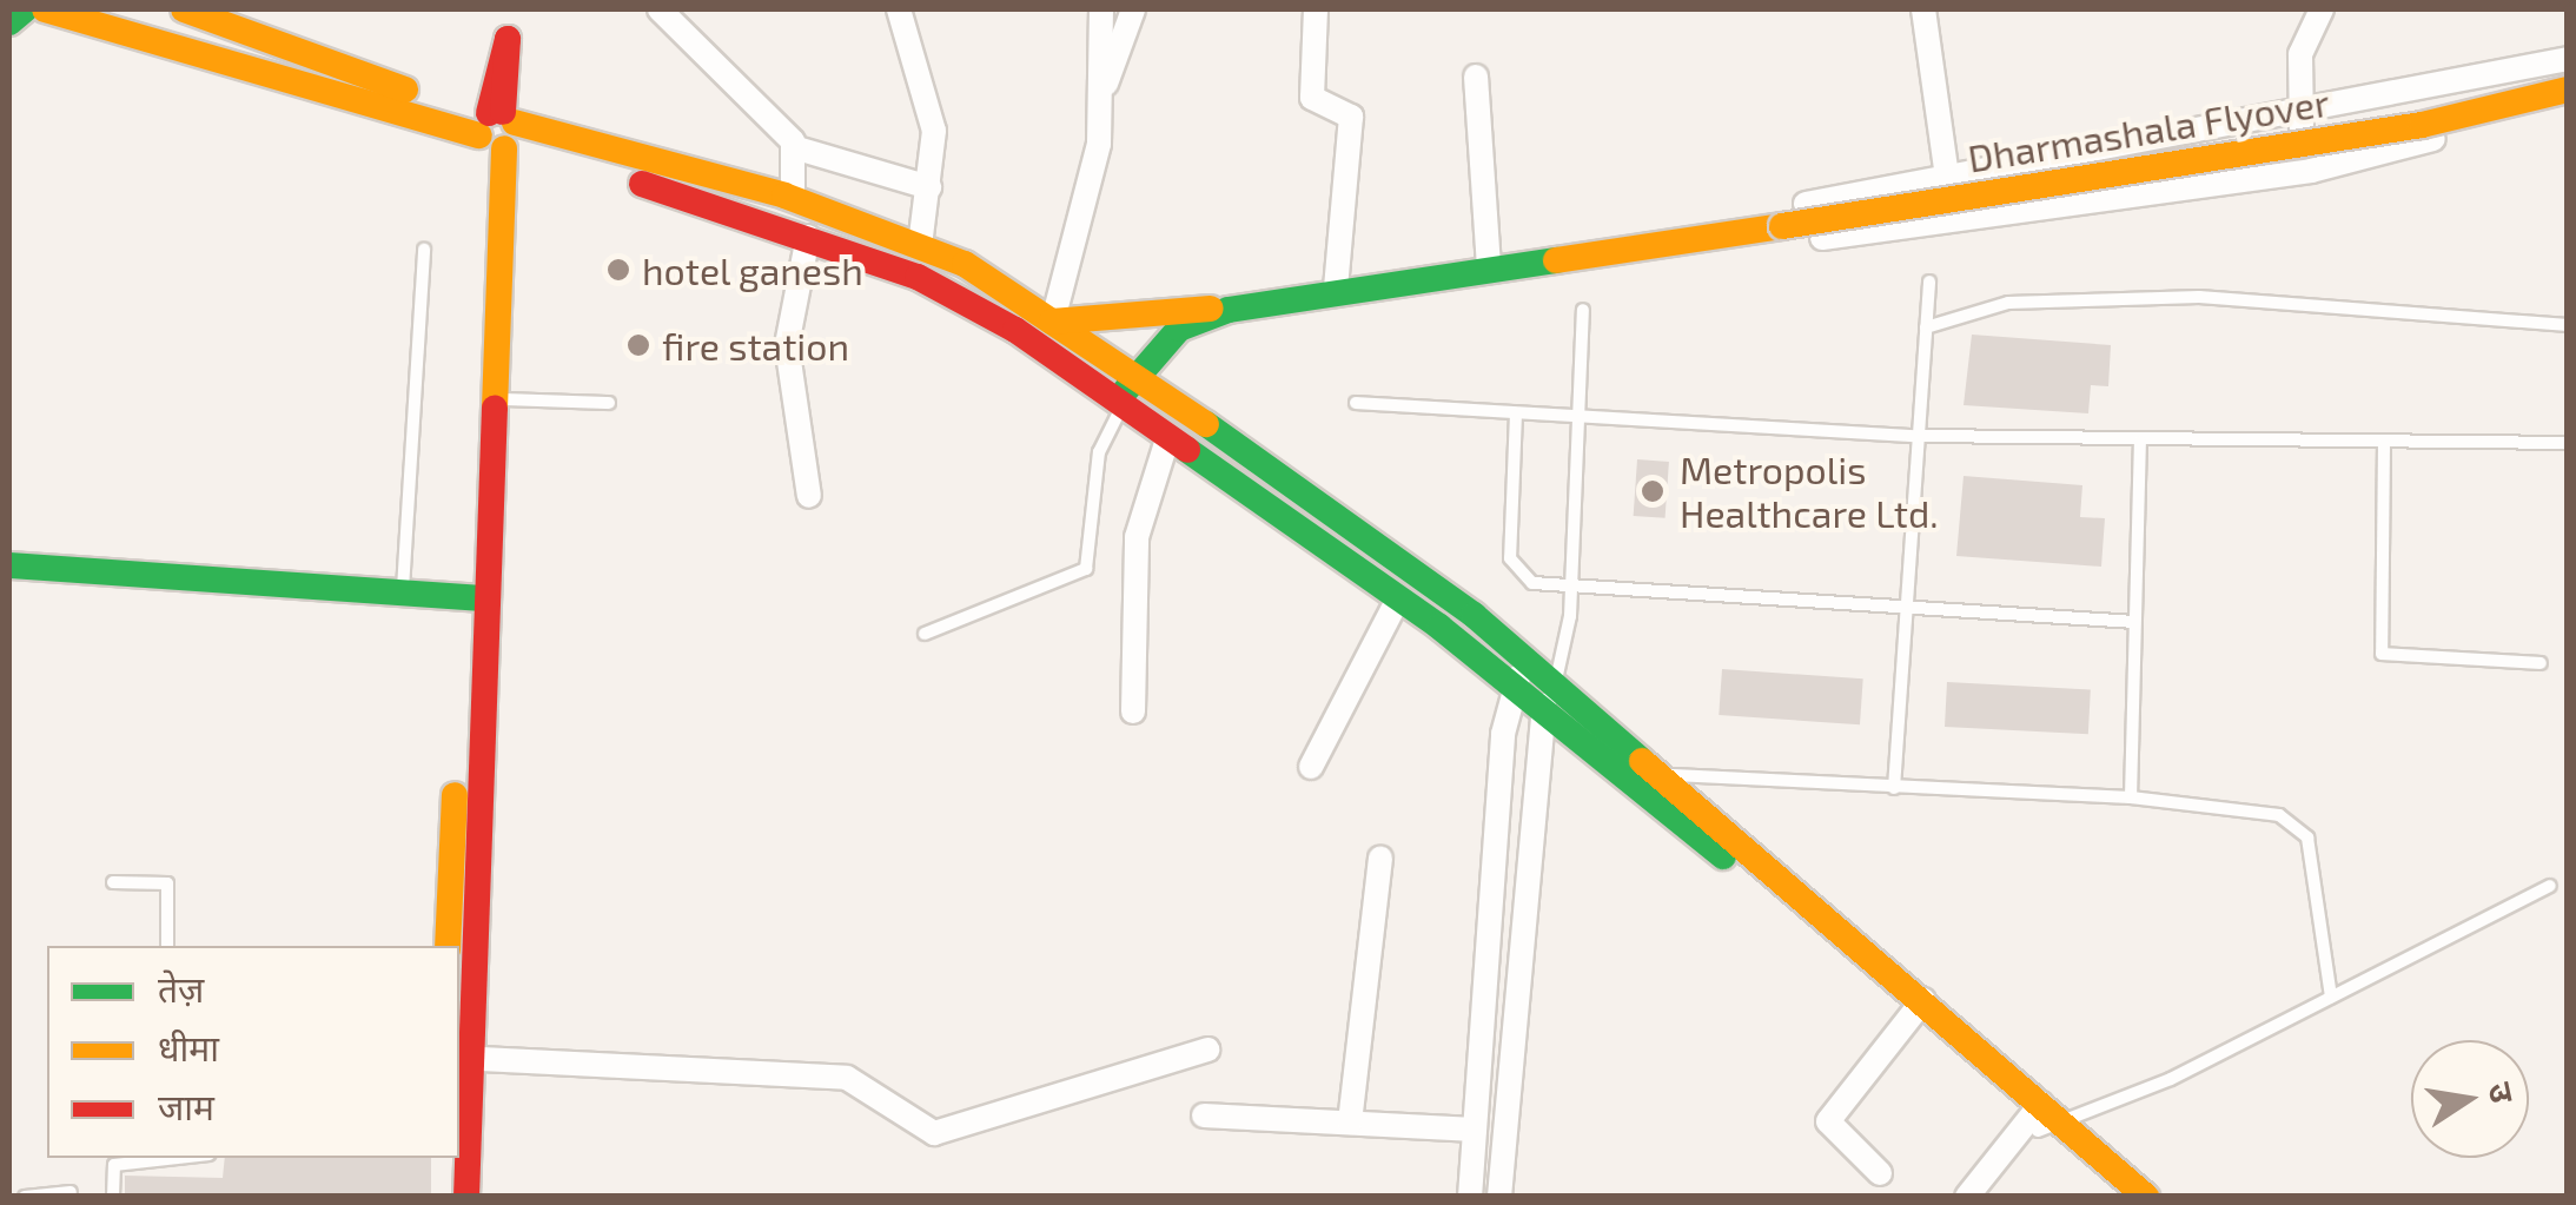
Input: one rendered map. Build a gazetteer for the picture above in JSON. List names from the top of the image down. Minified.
{"streets":{"main road":["Dharmashala Flyover"]},"places":["hotel ganesh","fire station","Metropolis Healthcare Ltd."],"legend":["तेज़","धीमा","जाम"],"north":"right"}
